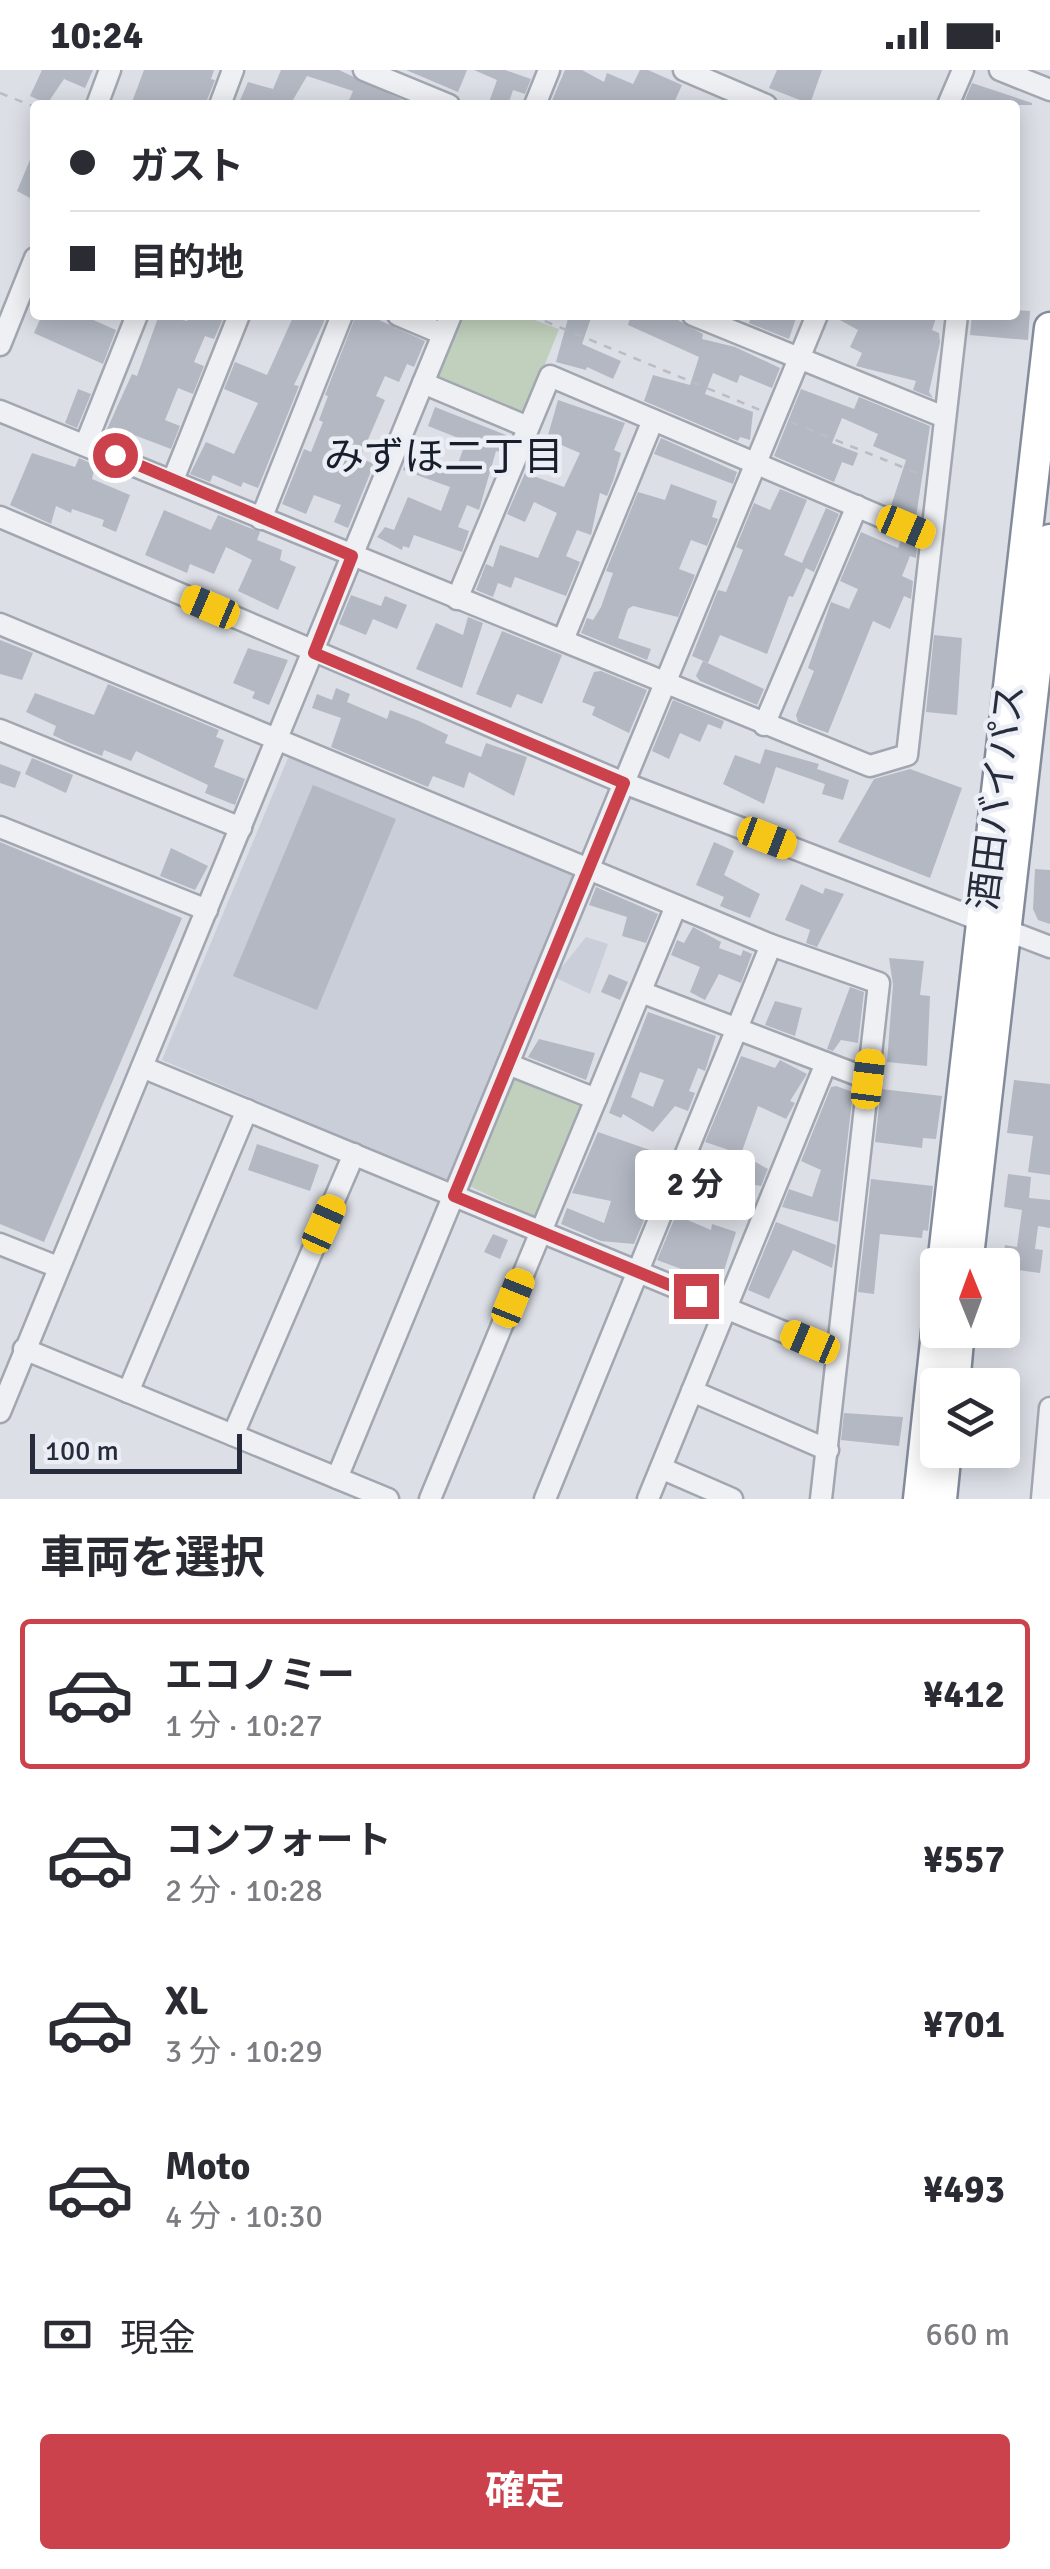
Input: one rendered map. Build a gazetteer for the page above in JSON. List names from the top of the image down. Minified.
{"streets":{"highway":["酒田バイパス"]},"districts":["みずほ二丁目"],"scale_bar":"100 m","north":"top","page":{"status":"10:24","banner":["ガスト","目的地"],"bubble":"2 分","scale":"100 m","heading":"車両を選択","list":[{"name":"エコノミー","note":"1 分 · 10:27","value":"¥412"},{"name":"コンフォート","note":"2 分 · 10:28","value":"¥557"},{"name":"XL","note":"3 分 · 10:29","value":"¥701"},{"name":"Moto","note":"4 分 · 10:30","value":"¥493"}],"pay":["現金","660 m"],"buttons":"確定"}}
